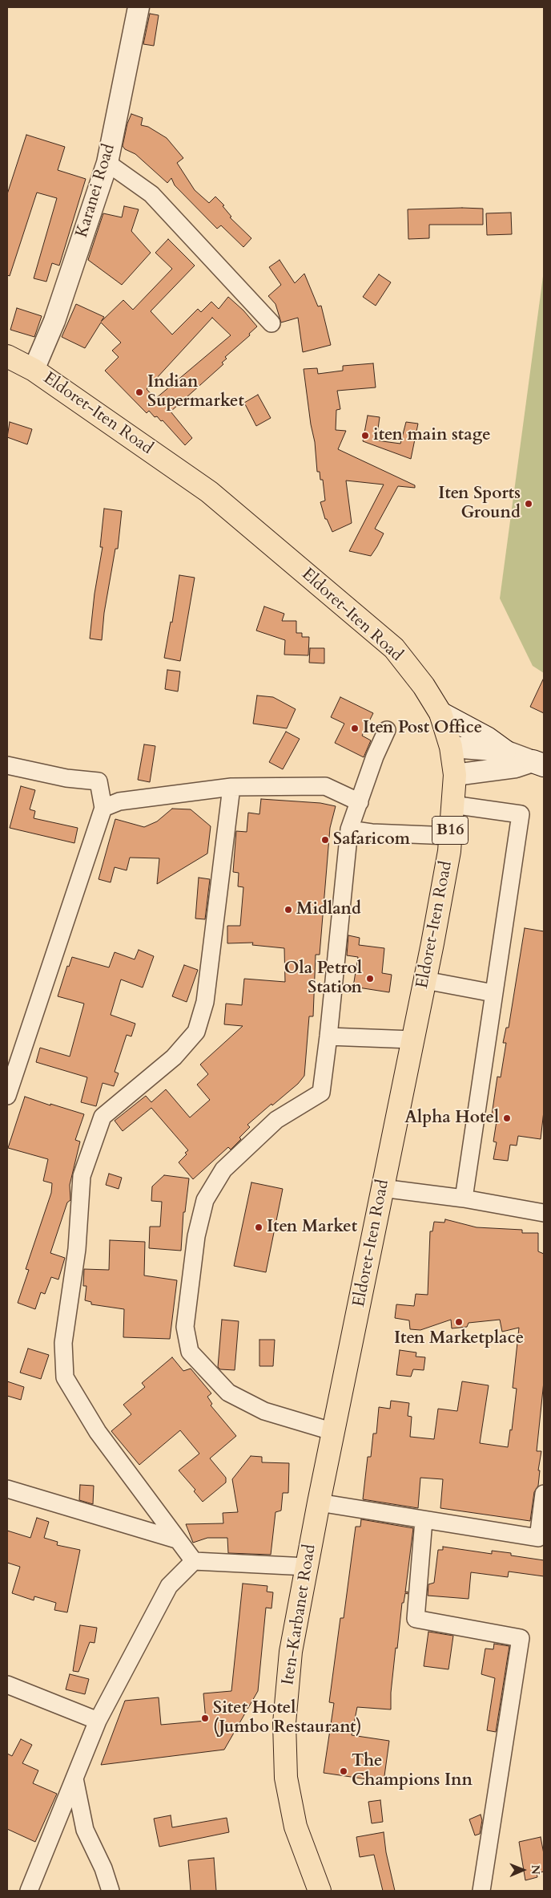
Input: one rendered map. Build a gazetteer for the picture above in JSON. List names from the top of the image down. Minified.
{"streets":{"main road":["Eldoret-Iten Road","B16","Iten-Karbanet Road"],"street":["Karanei Road"]},"crossings":[["Karanei Road","Eldoret-Iten Road"],["Eldoret-Iten Road","Iten-Karbanet Road"]],"places":["Indian Supermarket","iten main stage","Iten Sports Ground","Iten Post Office","Safaricom","Midland","Ola Petrol Station","Alpha Hotel","Iten Market","Iten Marketplace","Sitet Hotel (Jumbo Restaurant)","The Champions Inn"],"north":"right"}
